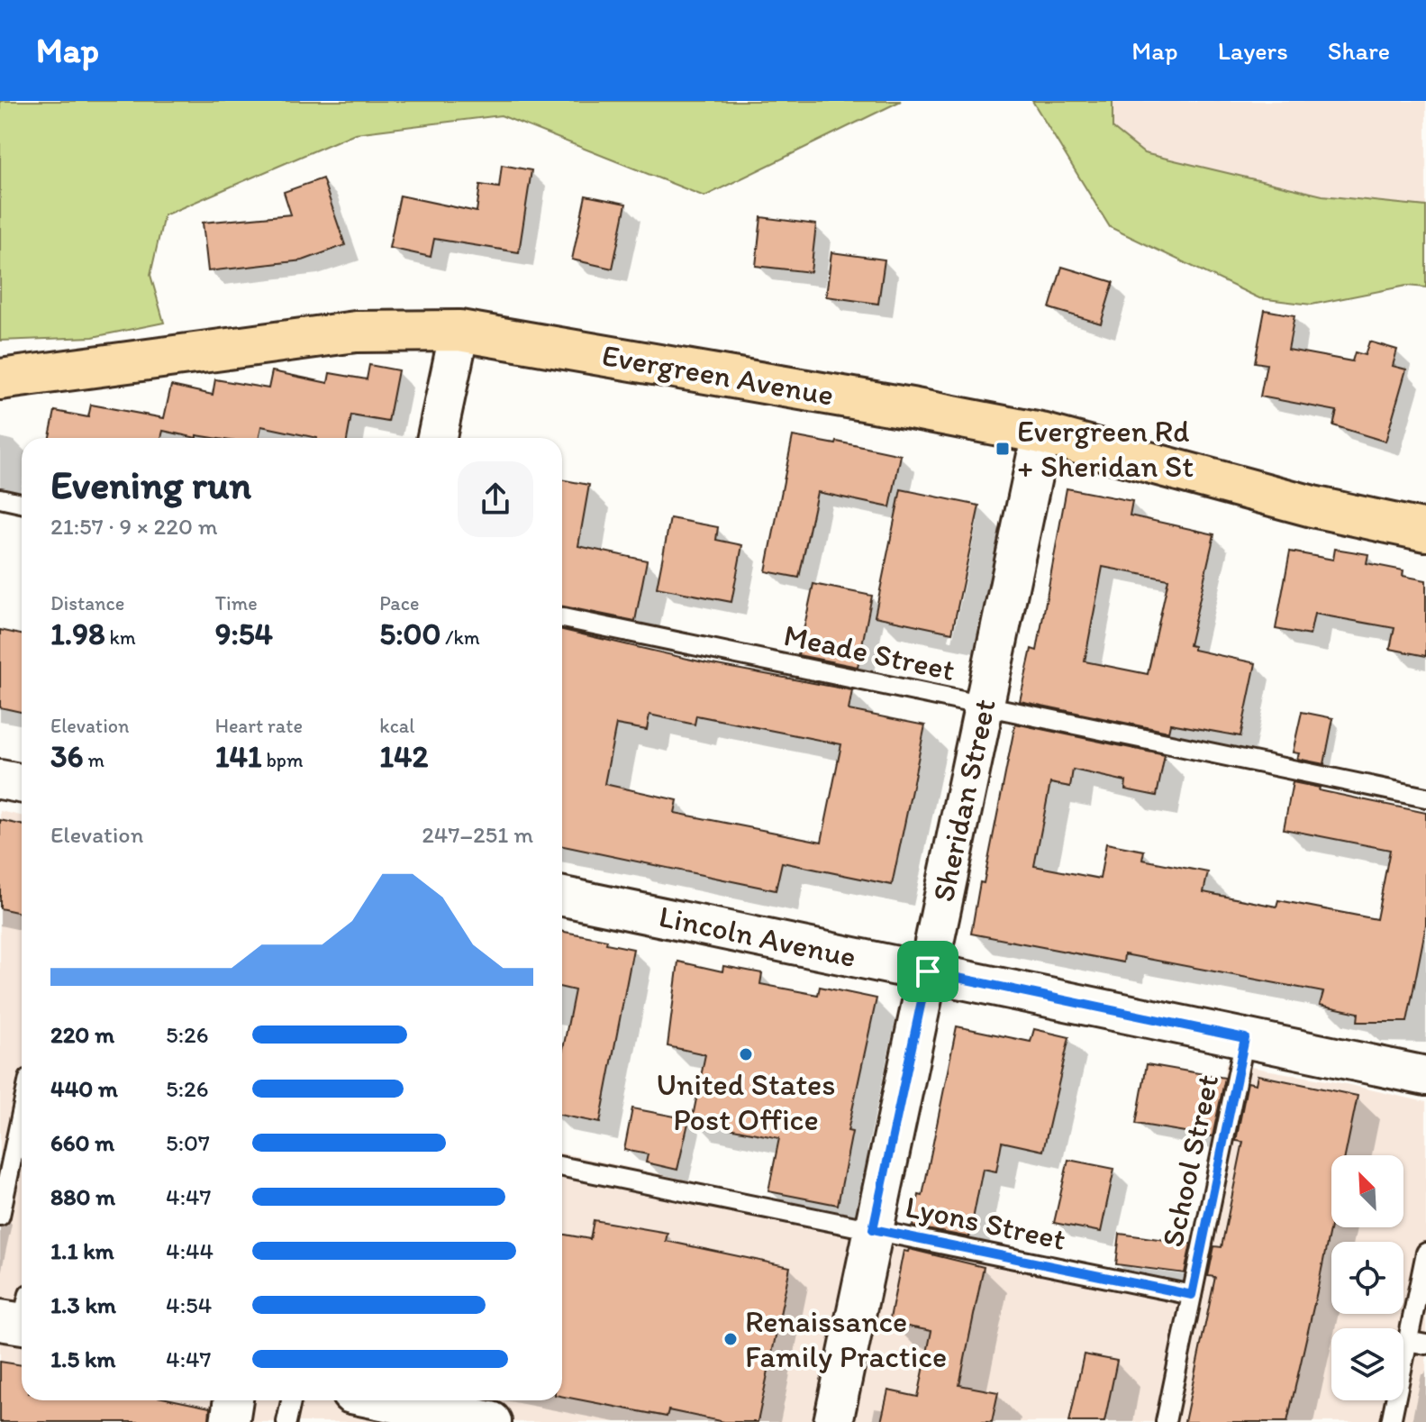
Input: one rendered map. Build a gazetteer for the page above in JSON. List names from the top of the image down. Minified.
{"streets":{"main road":["Evergreen Avenue"],"street":["Sheridan Street","Lincoln Avenue"],"lane":["Meade Street","School Street","Lyons Street"]},"crossings":[["Evergreen Avenue","Sheridan Street"],["Meade Street","Sheridan Street"],["Sheridan Street","Lincoln Avenue"],["Sheridan Street","Lyons Street"],["Lincoln Avenue","School Street"],["School Street","Lyons Street"]],"places":{"transit":["Evergreen Rd + Sheridan St"],"other":["United States Post Office","Renaissance Family Practice"]},"north":"top left","page":{"header":"Map","nav":["Map","Layers","Share"],"heading":["Evening run","21:57 · 9 × 220 m"],"stats":[["Distance","1.98 km"],["Time","9:54"],["Pace","5:00 /km"],["Elevation","36 m"],["Heart rate","141 bpm"],["kcal","142"]],"chart":["Elevation","247–251 m"],"list":[{"name":"220 m","note":"5:26"},{"name":"440 m","note":"5:26"},{"name":"660 m","note":"5:07"},{"name":"880 m","note":"4:47"},{"name":"1.1 km","note":"4:44"},{"name":"1.3 km","note":"4:54"},{"name":"1.5 km","note":"4:47"}]}}
